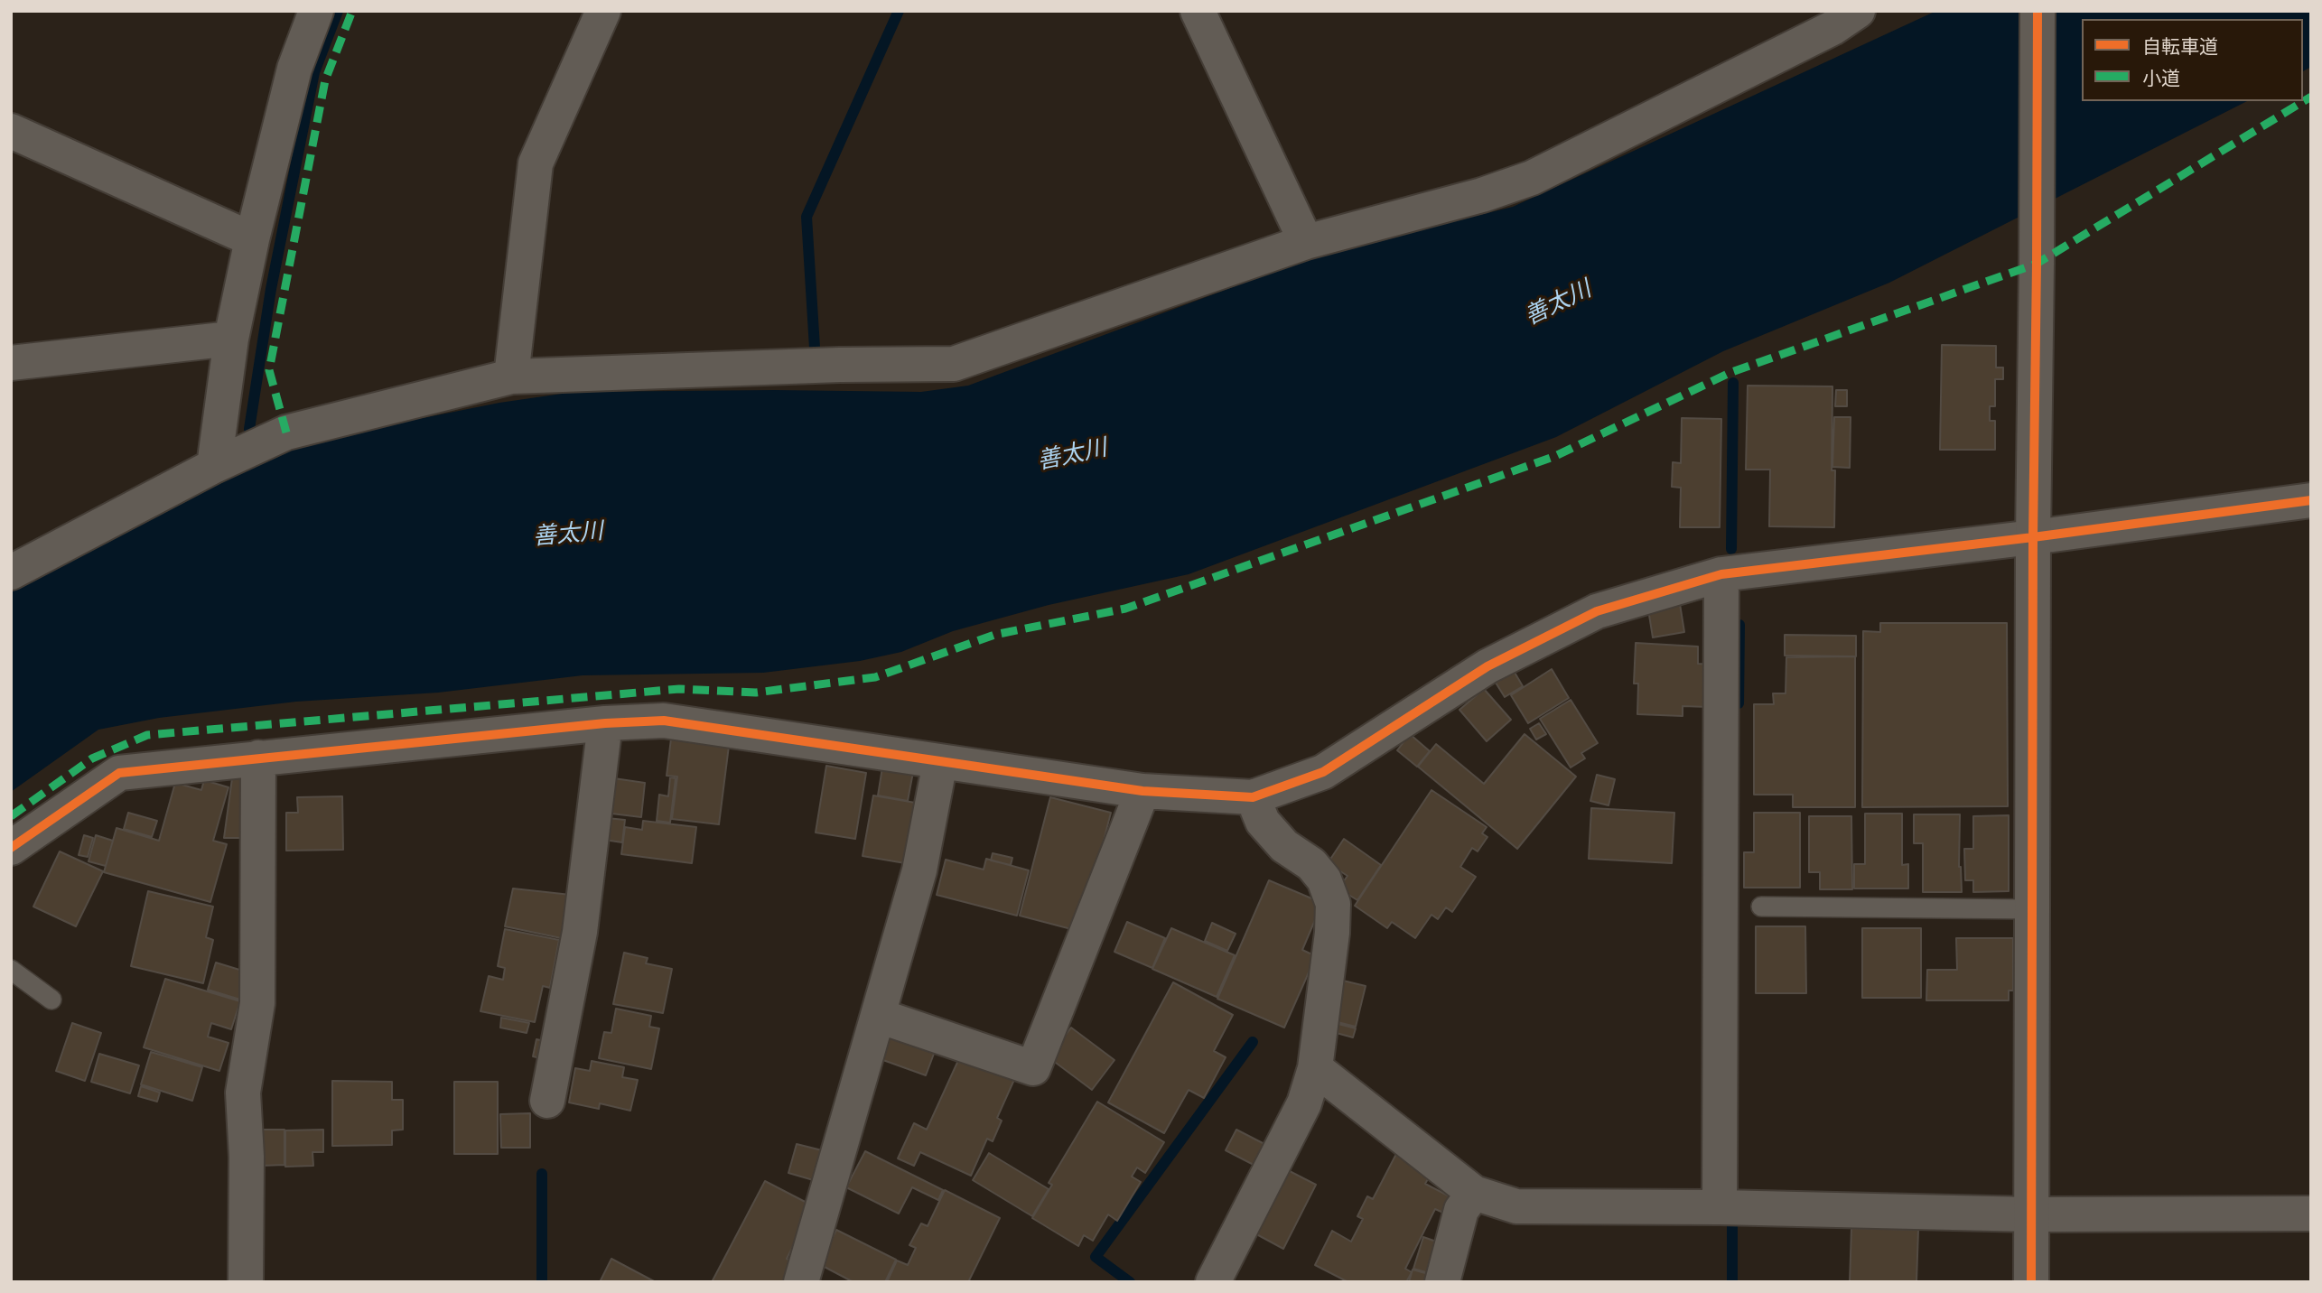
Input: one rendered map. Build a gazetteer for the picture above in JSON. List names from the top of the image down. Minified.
{"water":["善太川"],"legend":["自転車道","小道"]}
